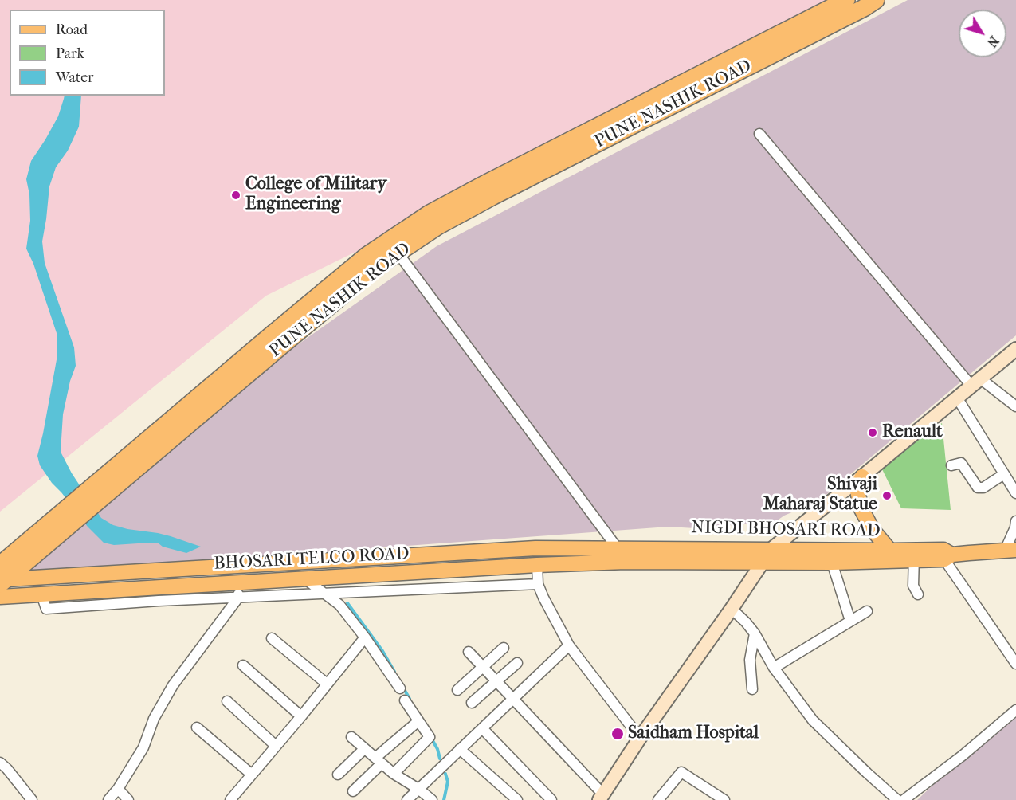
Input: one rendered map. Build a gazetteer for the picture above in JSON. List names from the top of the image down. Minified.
{"streets":{"highway":["PUNE NASHIK ROAD"],"main road":["NIGDI BHOSARI ROAD","BHOSARI TELCO ROAD"]},"crossings":[["PUNE NASHIK ROAD","BHOSARI TELCO ROAD"],["NIGDI BHOSARI ROAD","BHOSARI TELCO ROAD"]],"places":["College of Military Engineering","Renault","Shivaji Maharaj Statue","Saidham Hospital"],"legend":["Road","Park","Water"],"north":"bottom right"}
